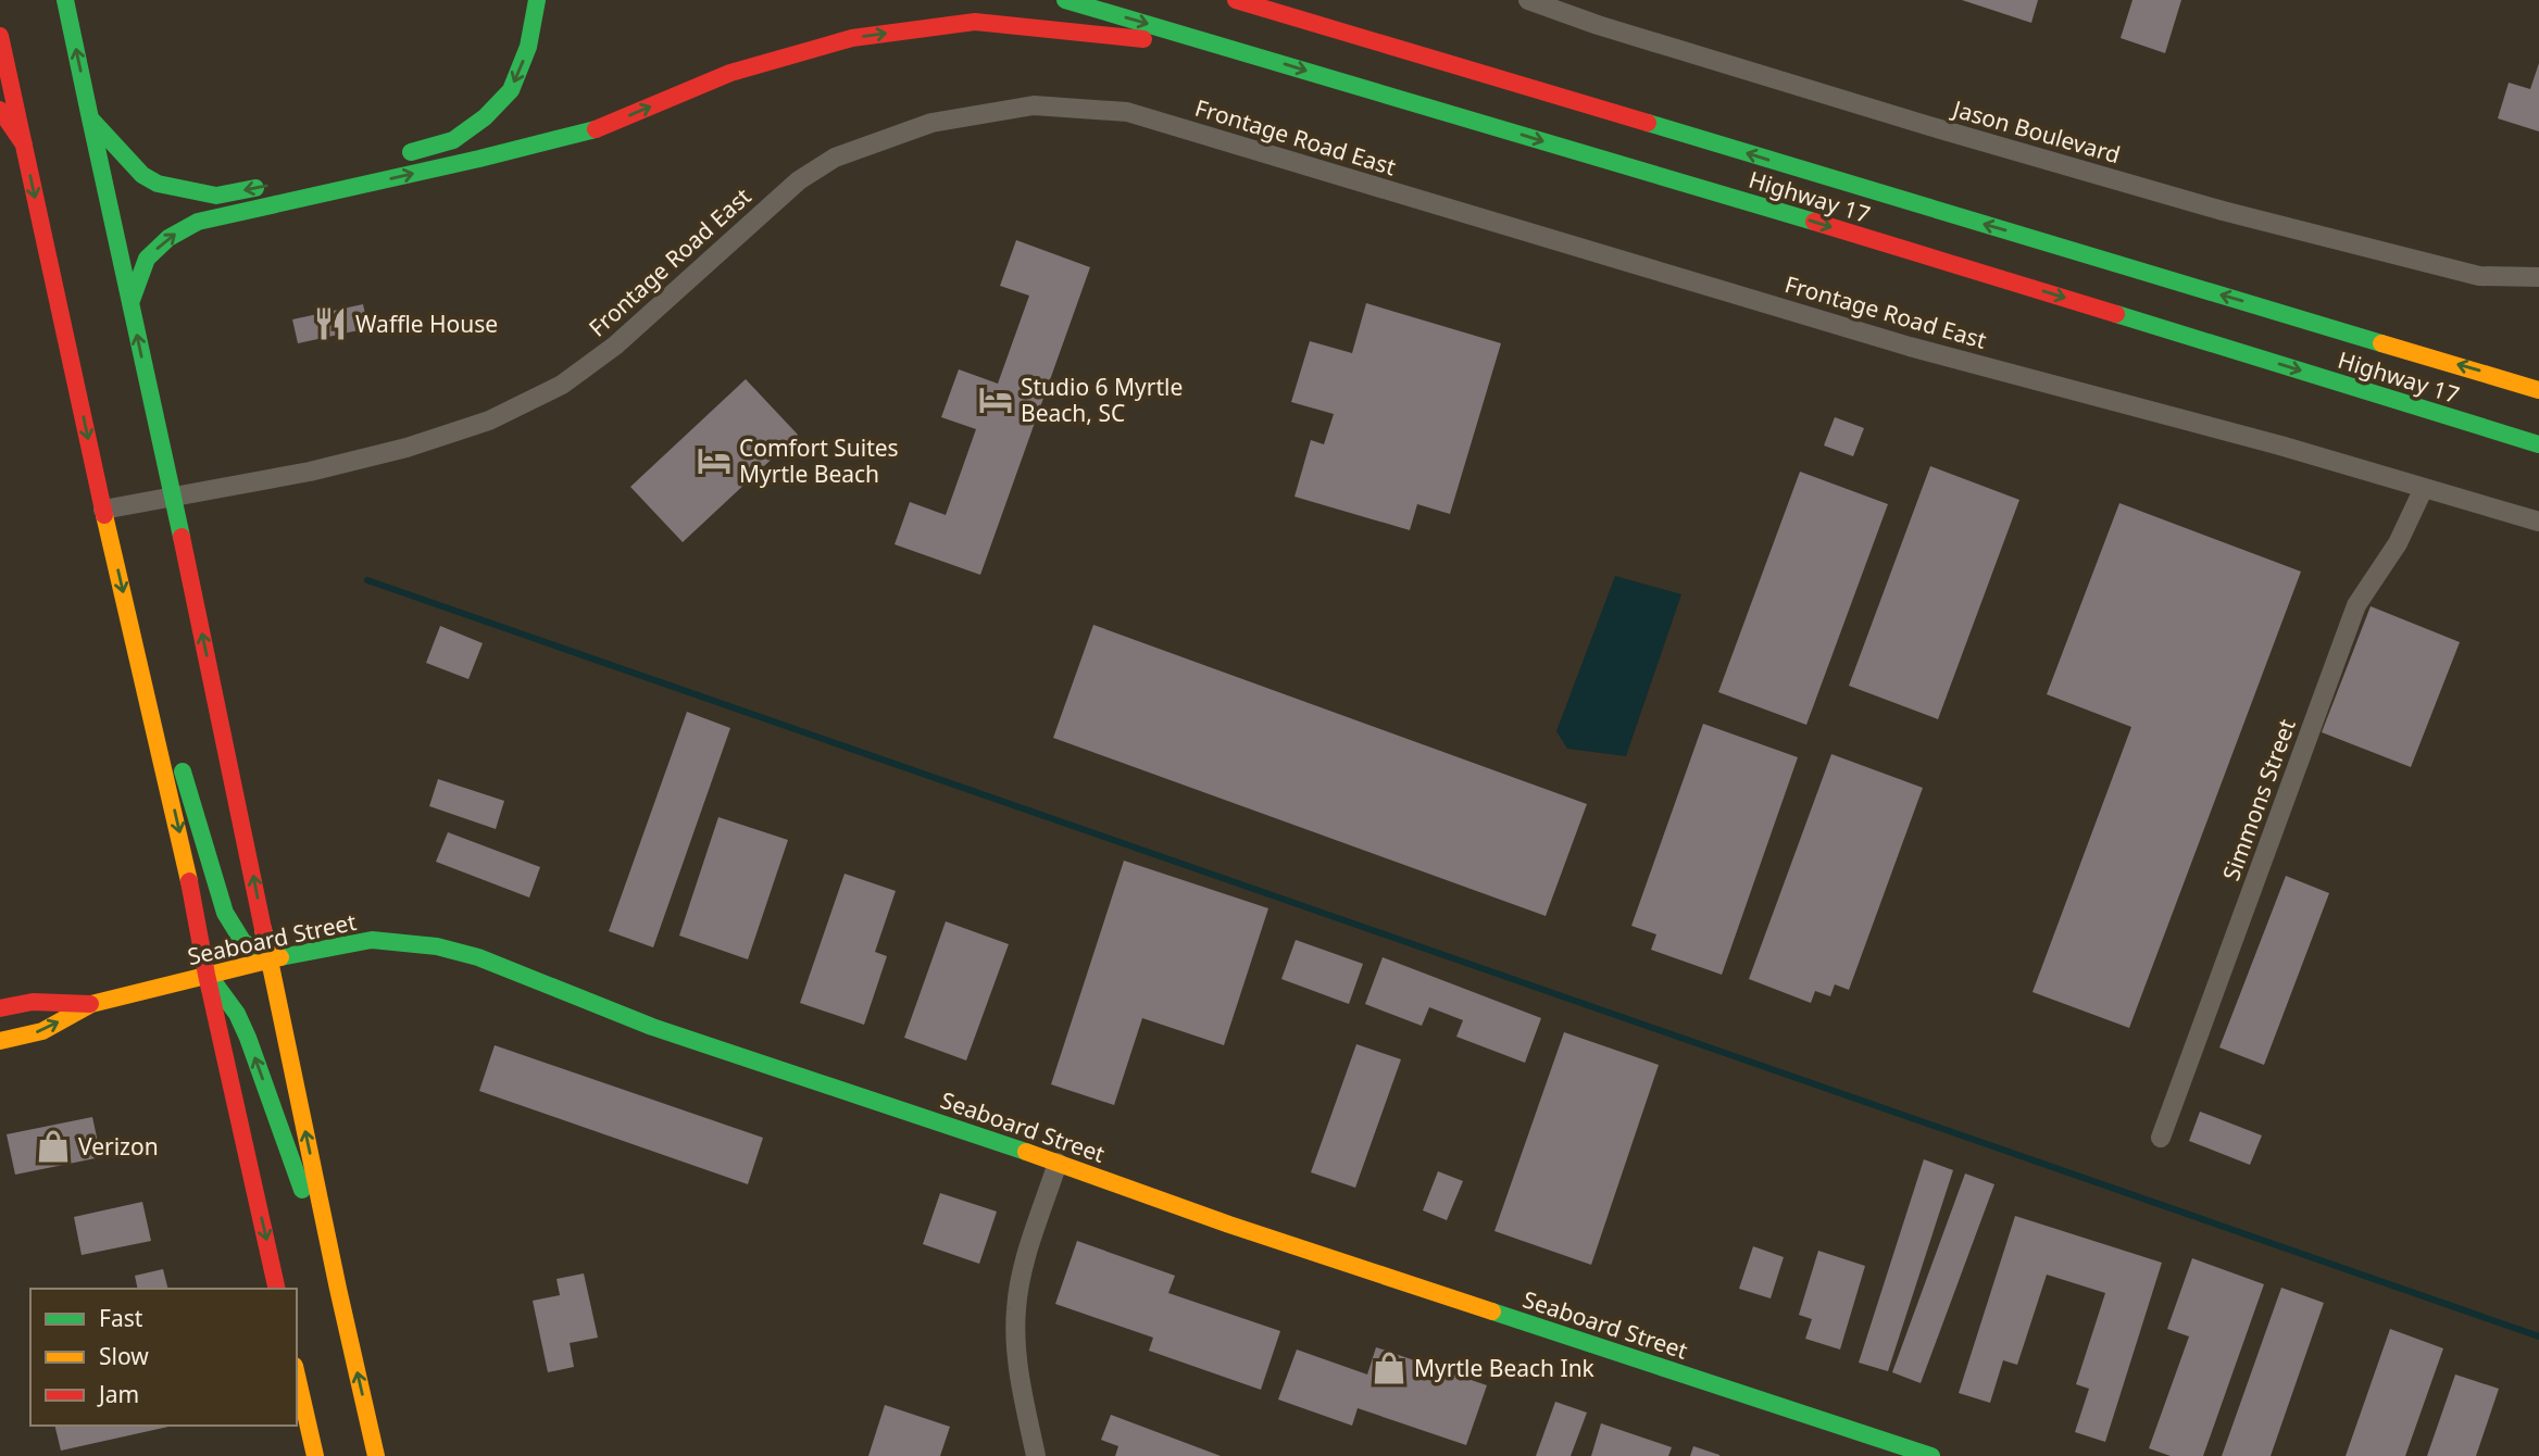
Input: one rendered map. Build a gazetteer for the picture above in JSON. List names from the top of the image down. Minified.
{"streets":{"main road":["Highway 17","Seaboard Street"],"street":["Jason Boulevard","Frontage Road East","Simmons Street"]},"crossings":[["Frontage Road East","Simmons Street"]],"places":{"restaurant":["Waffle House"],"hotel":["Studio 6 Myrtle Beach, SC","Comfort Suites Myrtle Beach"],"shop":["Verizon","Myrtle Beach Ink"]},"legend":["Fast","Slow","Jam"]}
